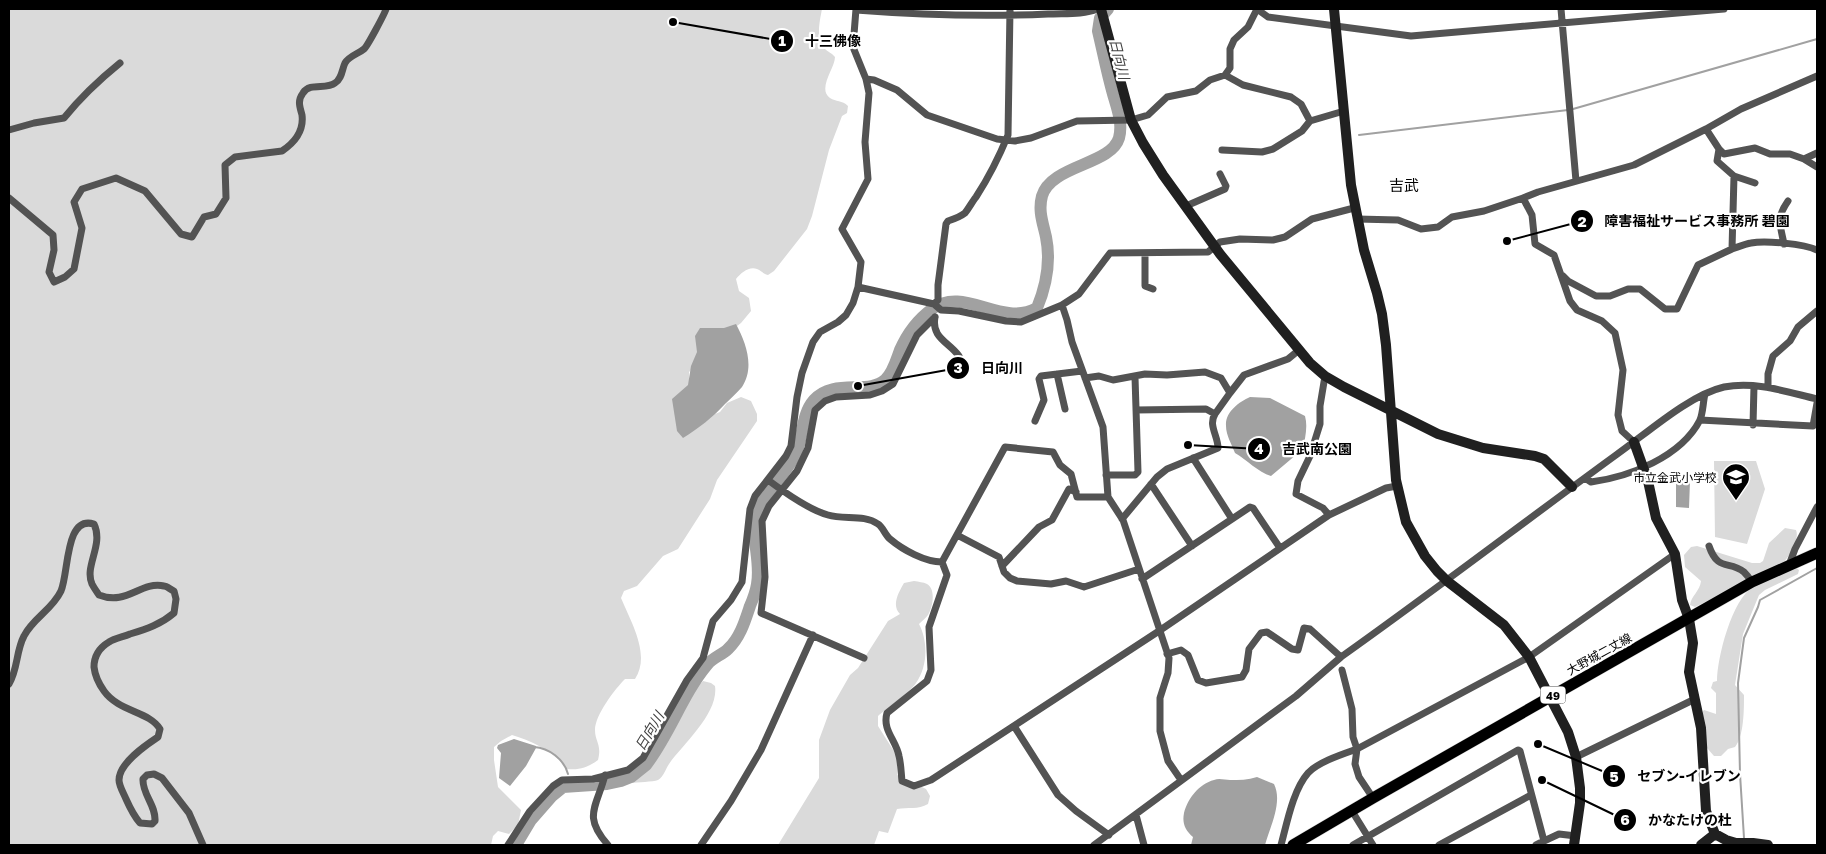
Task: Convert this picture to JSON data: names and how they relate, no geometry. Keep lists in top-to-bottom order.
{
  "streets": {
    "main road": ["大野城二丈線", "49"]
  },
  "districts": ["吉武"],
  "water": ["日向川"],
  "places": {
    "other": [
      "十三佛像",
      "障害福祉サービス事務所 碧園",
      "日向川",
      "吉武南公園",
      "セブン-イレブン",
      "かなたけの杜"
    ],
    "school or university": ["市立金武小学校"]
  }
}
